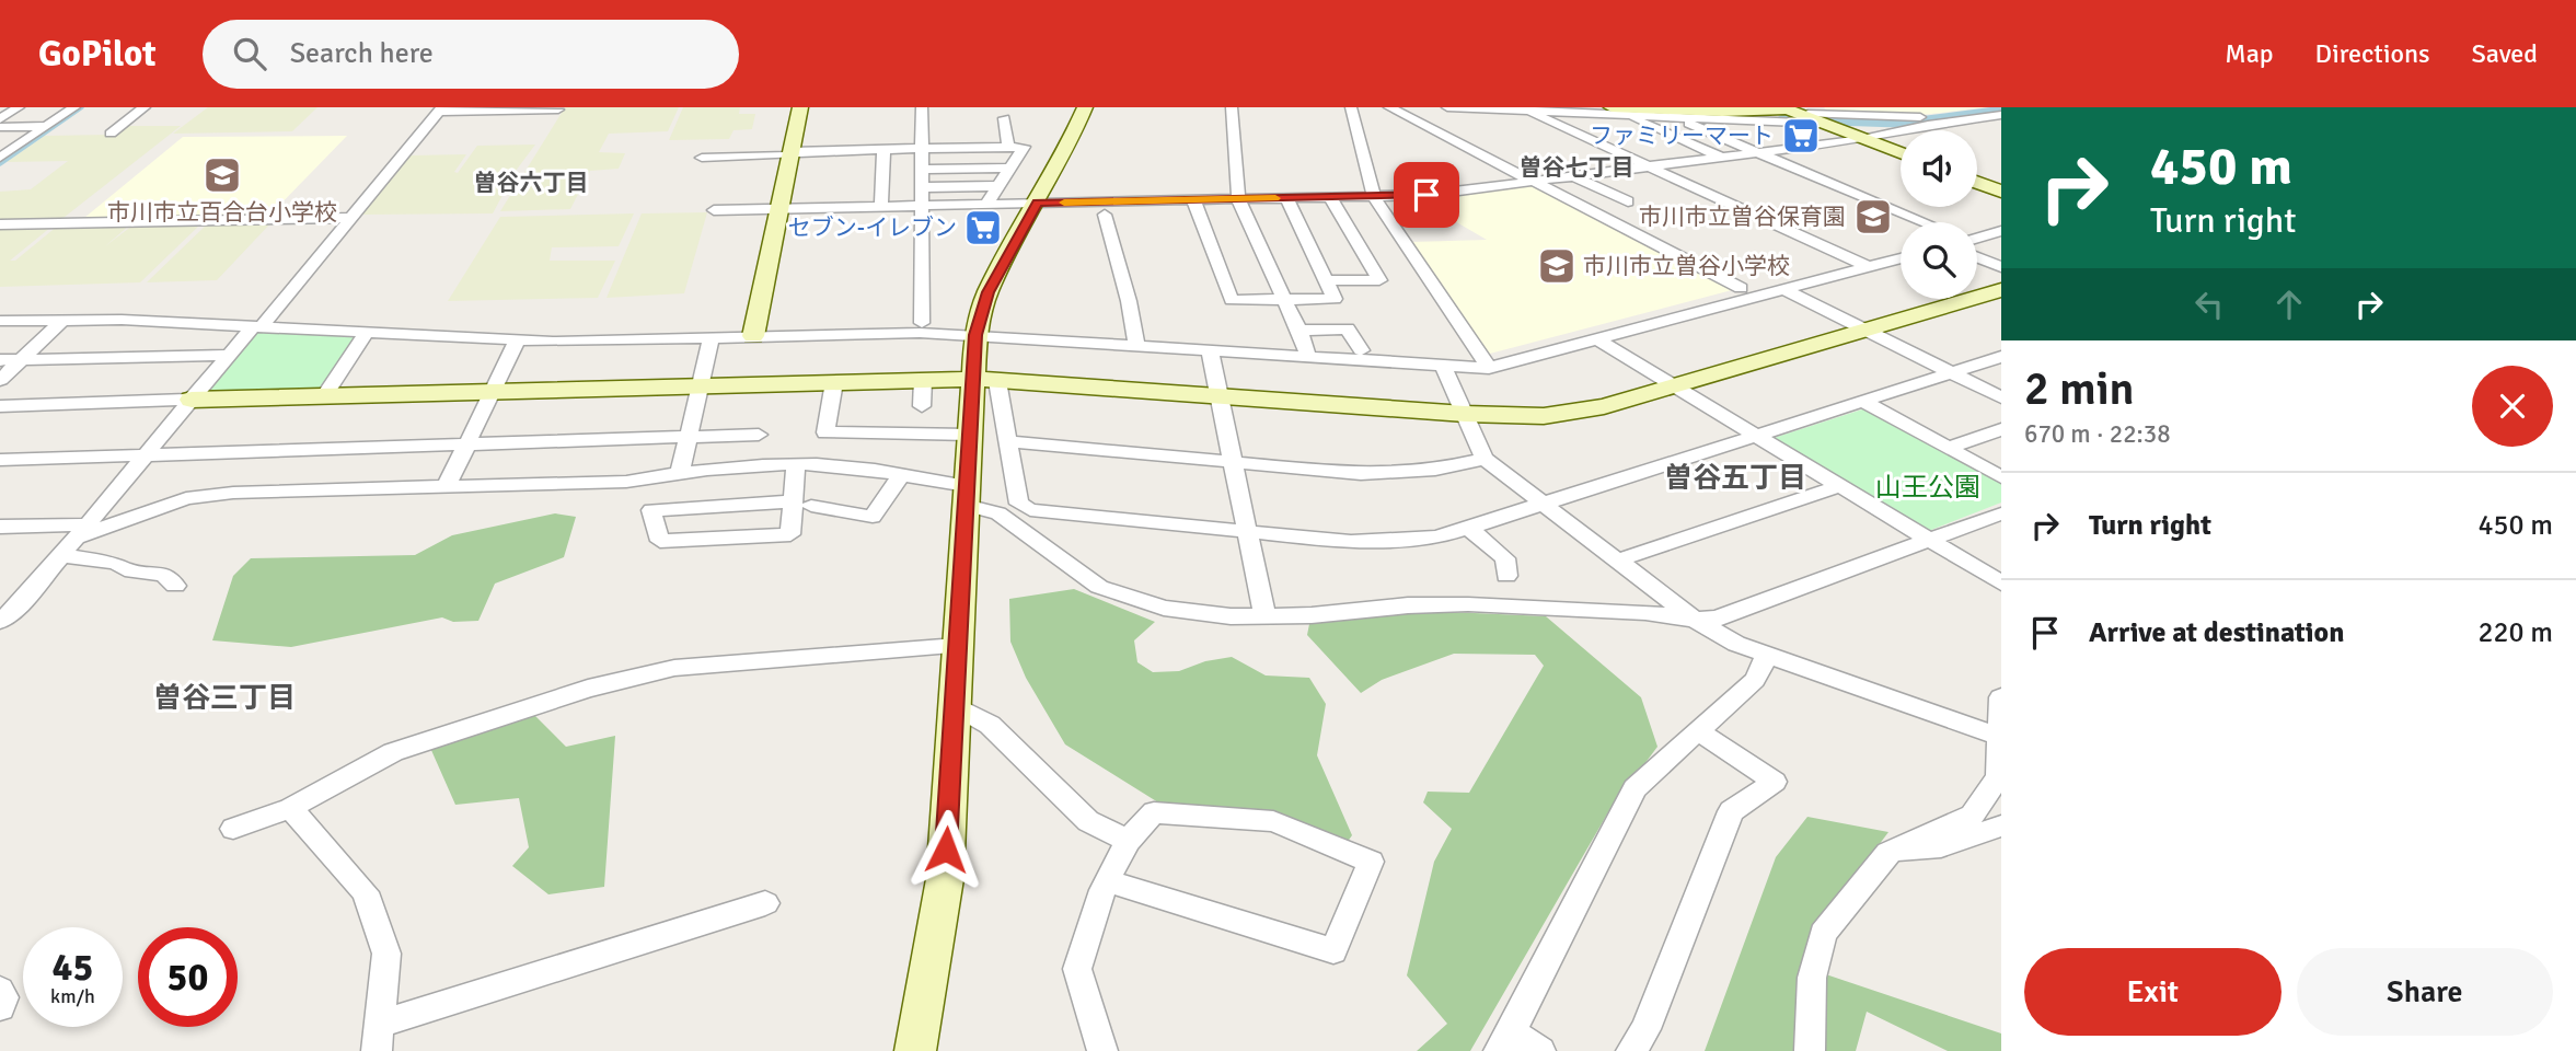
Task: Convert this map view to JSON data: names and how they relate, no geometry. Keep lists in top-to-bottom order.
{
  "districts": [
    "曽谷七丁目",
    "曽谷六丁目",
    "曽谷五丁目",
    "曽谷三丁目"
  ],
  "parks": ["山王公園"],
  "places": {
    "supermarket": ["ファミリーマート", "セブン-イレブン"],
    "school or university": ["市川市立百合台小学校", "市川市立曽谷保育園", "市川市立曽谷小学校"]
  },
  "page": {
    "header": "GoPilot",
    "search": "Search here",
    "nav": ["Map", "Directions", "Saved"],
    "turn": ["450 m", "Turn right"],
    "heading": ["2 min", "670 m · 22:38"],
    "list": [
      {
        "name": "Turn right",
        "value": "450 m"
      },
      {
        "name": "Arrive at destination",
        "value": "220 m"
      }
    ],
    "speed": "45 km/h",
    "limit": "50",
    "buttons": ["Exit", "Share"]
  }
}
